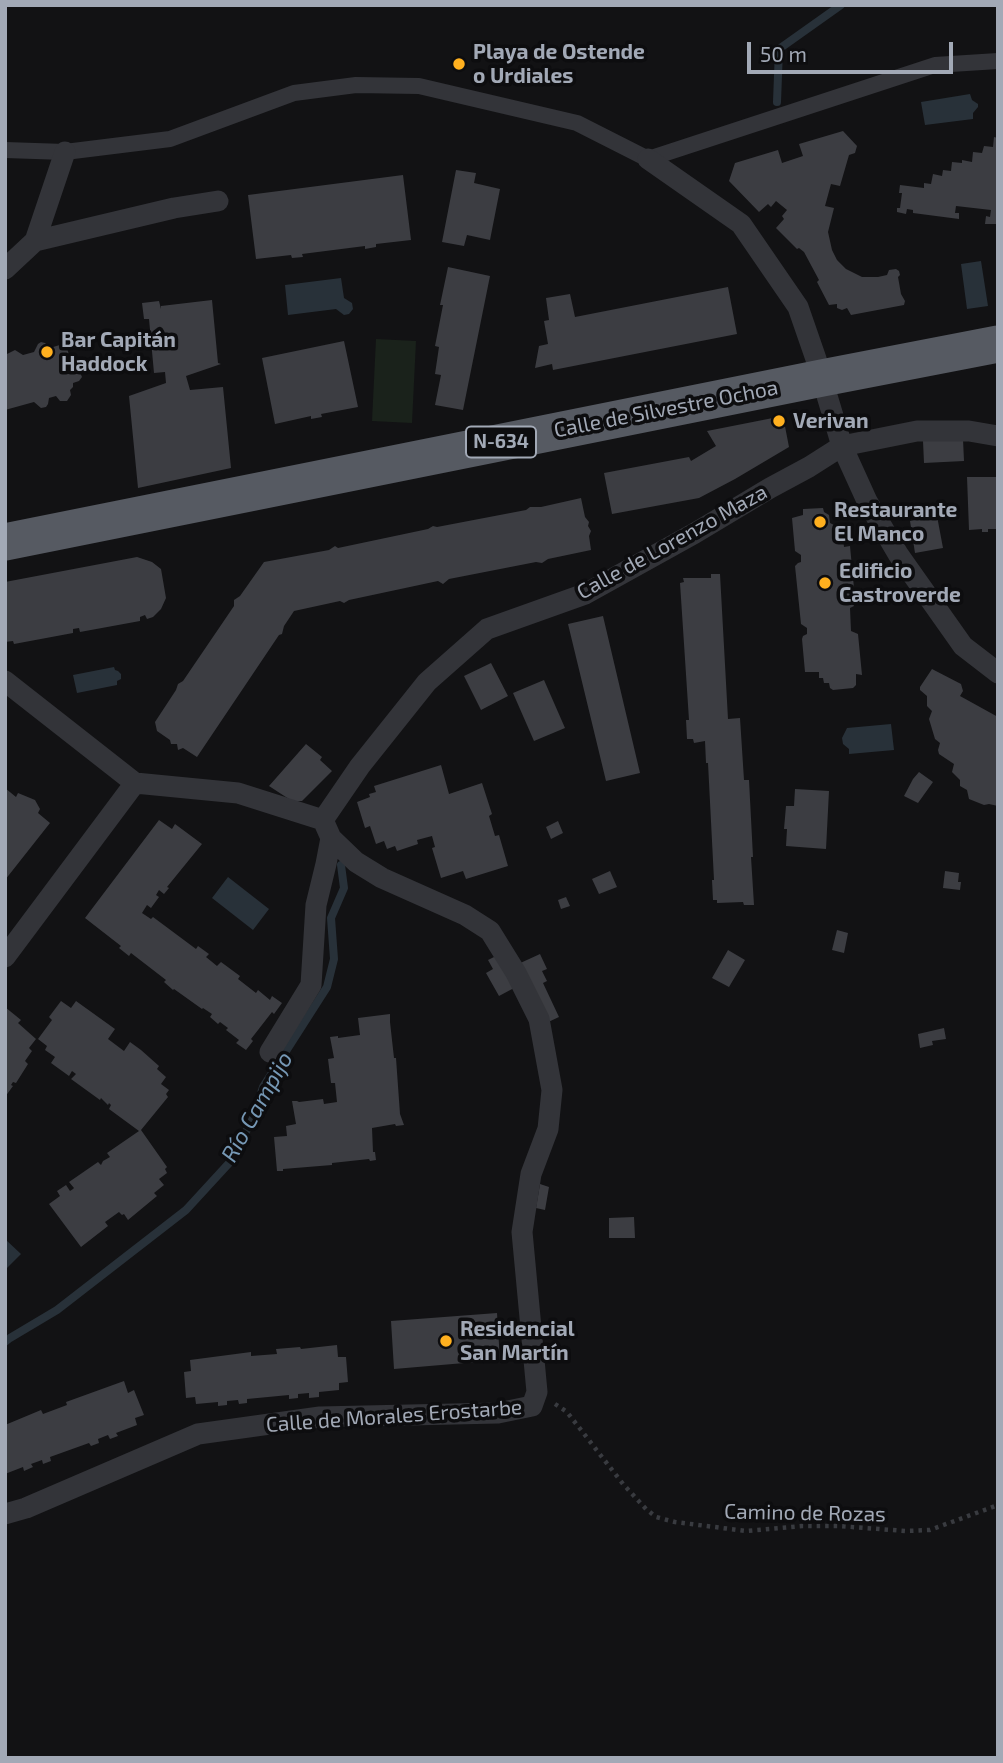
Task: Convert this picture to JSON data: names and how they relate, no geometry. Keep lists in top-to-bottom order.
{
  "streets": {
    "highway": ["Calle de Silvestre Ochoa", "N-634"],
    "street": ["Calle de Lorenzo Maza", "Calle de Morales Erostarbe"],
    "path": ["Camino de Rozas"]
  },
  "crossings": [
    ["Calle de Morales Erostarbe", "Camino de Rozas"]
  ],
  "water": ["Río Campijo"],
  "places": [
    "Playa de Ostende o Urdiales",
    "Bar Capitán Haddock",
    "Verivan",
    "Restaurante El Manco",
    "Edificio Castroverde",
    "Residencial San Martín"
  ],
  "scale_bar": "50 m"
}
